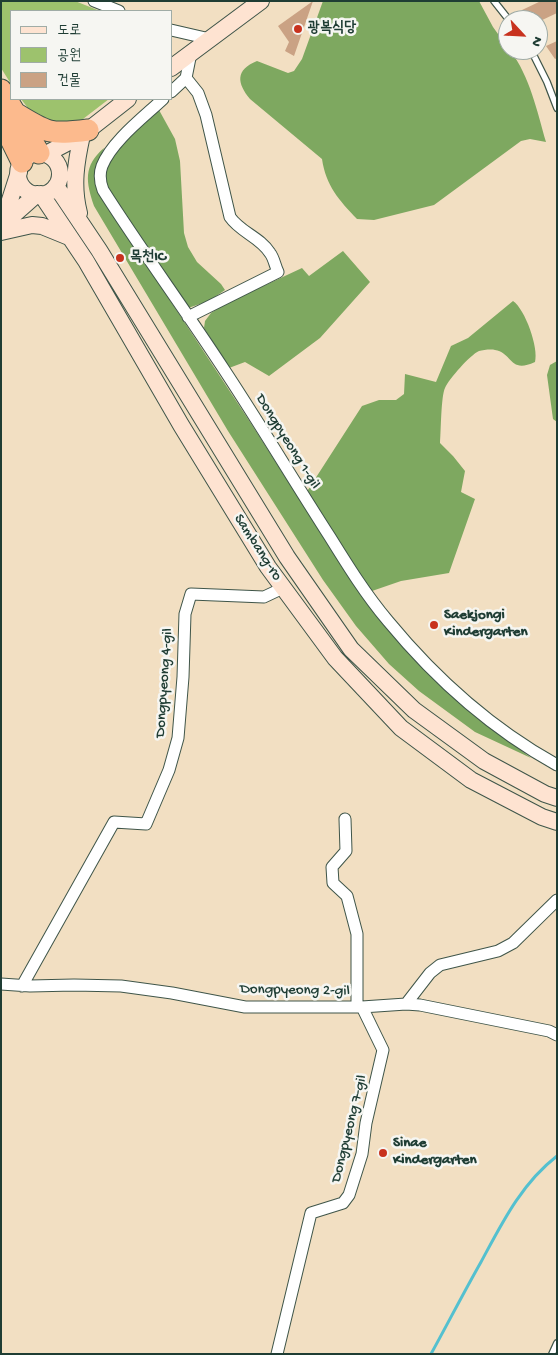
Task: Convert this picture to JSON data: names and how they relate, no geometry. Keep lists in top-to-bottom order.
{
  "streets": {
    "street": [
      "Dongpyeong 1-gil",
      "Sambang-ro",
      "Dongpyeong 4-gil",
      "Dongpyeong 2-gil",
      "Dongpyeong 7-gil"
    ]
  },
  "crossings": [
    ["Sambang-ro", "Dongpyeong 4-gil"],
    ["Dongpyeong 4-gil", "Dongpyeong 2-gil"],
    ["Dongpyeong 2-gil", "Dongpyeong 7-gil"]
  ],
  "places": [
    "광복식당",
    "목천IC",
    "Saekjongi Kindergarten",
    "Sinae Kindergarten"
  ],
  "legend": ["도로", "공원", "건물"],
  "north": "bottom right"
}
